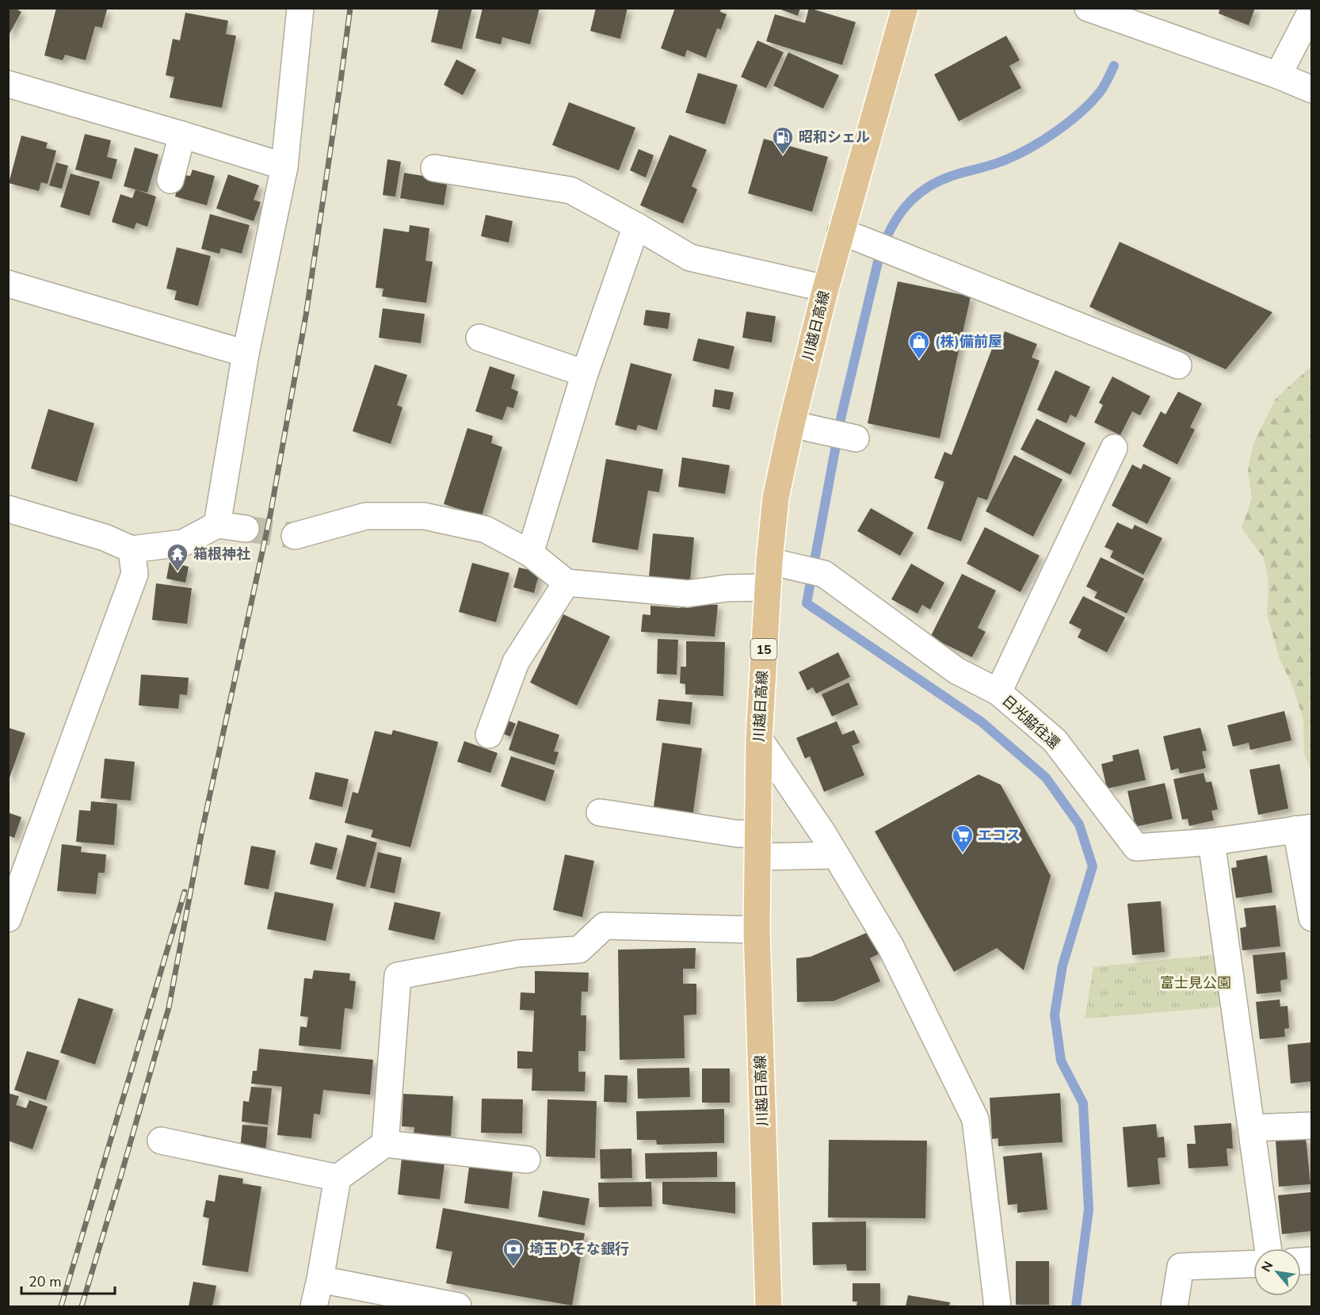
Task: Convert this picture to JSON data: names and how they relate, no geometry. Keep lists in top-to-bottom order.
{
  "streets": {
    "main road": ["川越日高線", "15"],
    "street": ["日光脇往還"]
  },
  "crossings": [
    ["川越日高線", "日光脇往還"]
  ],
  "parks": ["富士見公園"],
  "places": {
    "fuel station": ["昭和シェル"],
    "shop": ["(株)備前屋"],
    "temple": ["箱根神社"],
    "supermarket": ["エコス"],
    "bank": ["埼玉りそな銀行"]
  },
  "scale_bar": "20 m",
  "north": "top left"
}
